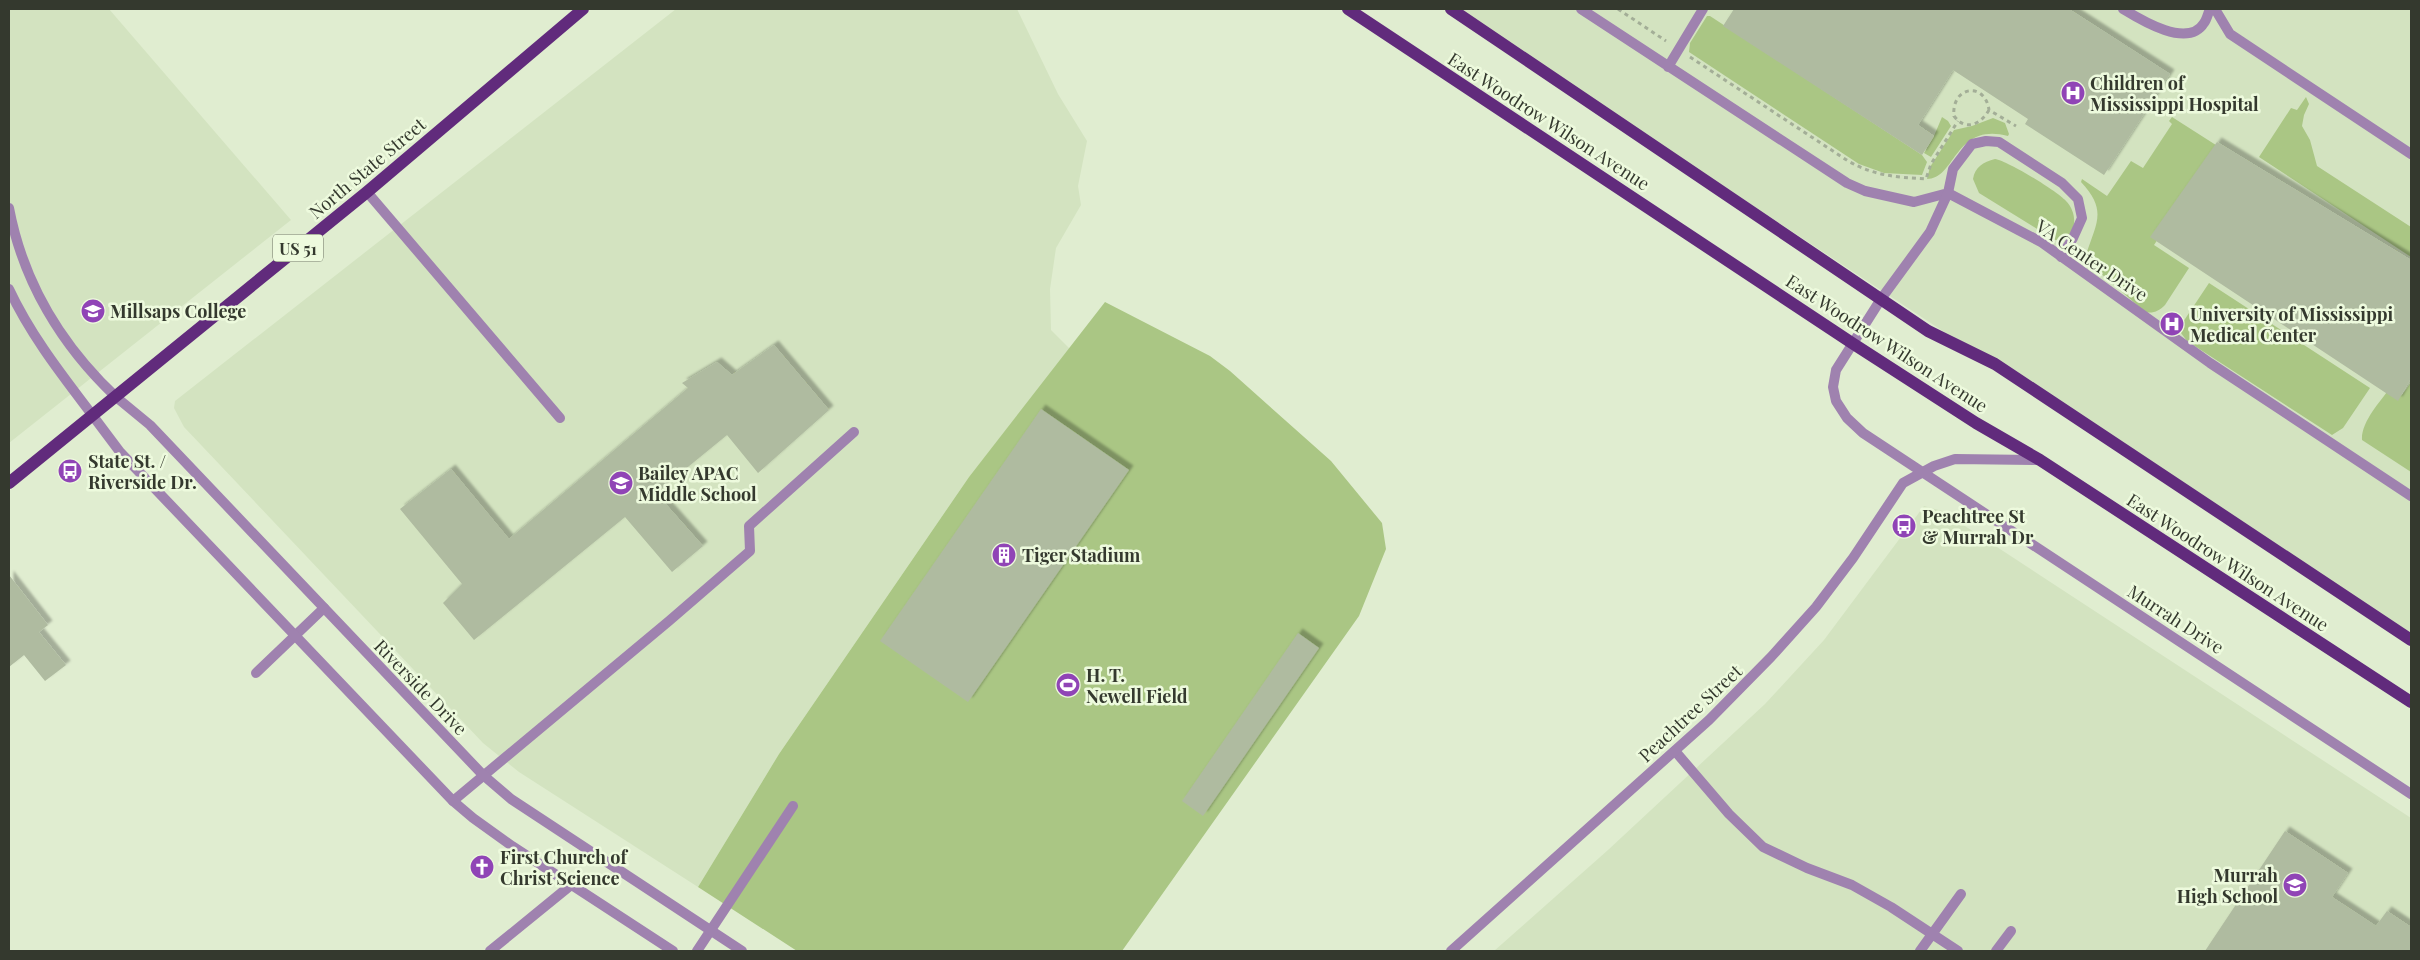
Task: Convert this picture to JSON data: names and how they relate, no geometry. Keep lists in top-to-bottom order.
{
  "streets": {
    "main road": ["East Woodrow Wilson Avenue", "North State Street", "US 51"],
    "street": [
      "VA Center Drive",
      "Murrah Drive",
      "Riverside Drive",
      "Peachtree Street"
    ]
  },
  "crossings": [
    ["East Woodrow Wilson Avenue", "Peachtree Street"],
    ["North State Street", "Riverside Drive"],
    ["Murrah Drive", "Peachtree Street"]
  ],
  "places": {
    "hospital": ["Children of Mississippi Hospital", "University of Mississippi Medical Center"],
    "school or university": ["Millsaps College", "Bailey APAC Middle School", "Murrah High School"],
    "bus stop": ["State St. / Riverside Dr.", "Peachtree St & Murrah Dr"],
    "building": ["Tiger Stadium"],
    "sports": ["H. T. Newell Field"],
    "church": ["First Church of Christ Science"]
  }
}
